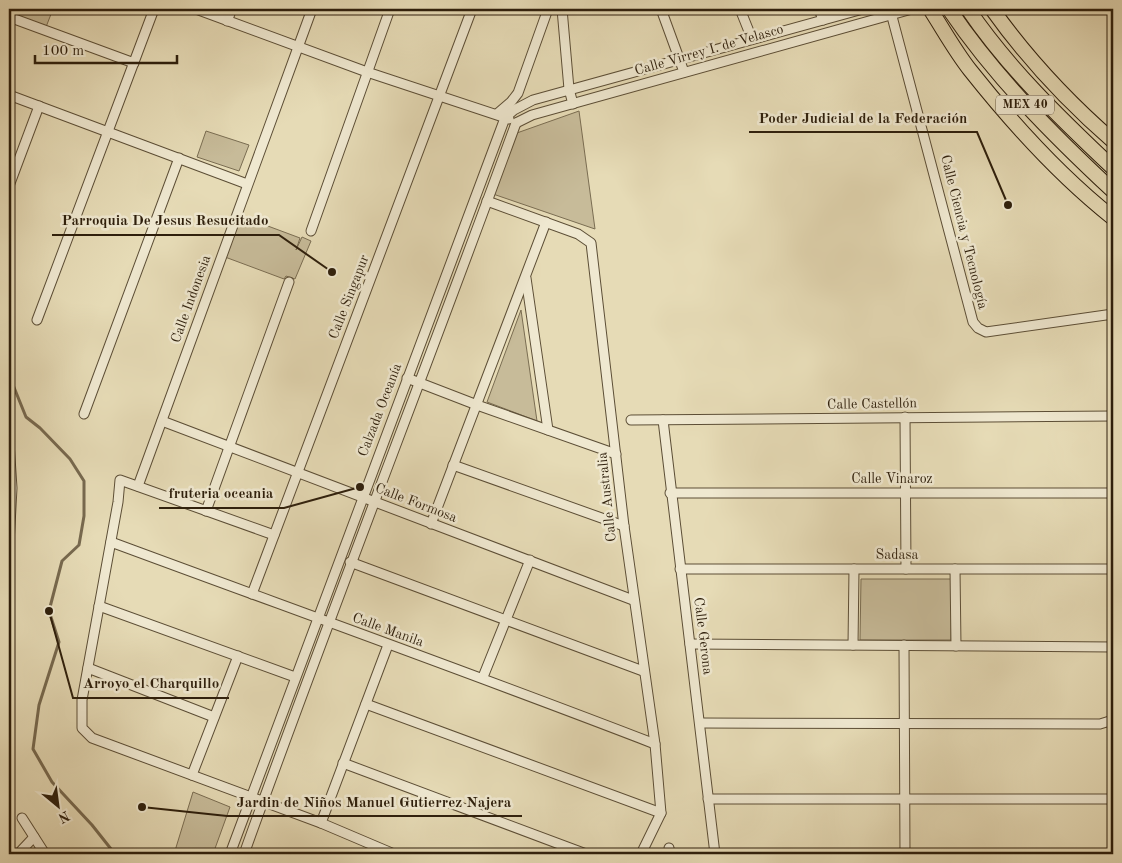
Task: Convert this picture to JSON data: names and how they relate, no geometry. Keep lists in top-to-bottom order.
{
  "streets": {
    "highway": ["MEX 40"],
    "street": [
      "Calle Virrey I. de Velasco",
      "Calle Ciencia y Tecnología",
      "Calle Singapur",
      "Calle Indonesia",
      "Calle Castellón",
      "Calzada Oceanía",
      "Calle Vinaroz",
      "Calle Australia",
      "Calle Formosa",
      "Sadasa",
      "Calle Manila",
      "Calle Gerona"
    ]
  },
  "crossings": [
    ["Calle Virrey I. de Velasco", "Calle Ciencia y Tecnología"],
    ["Calle Virrey I. de Velasco", "Calzada Oceanía"],
    ["Calle Singapur", "Calle Formosa"],
    ["Calle Singapur", "Calle Manila"],
    ["Calle Indonesia", "Calle Formosa"],
    ["Calle Castellón", "Calle Gerona"],
    ["Calzada Oceanía", "Calle Australia"],
    ["Calzada Oceanía", "Calle Formosa"],
    ["Calzada Oceanía", "Calle Manila"],
    ["Calle Vinaroz", "Calle Gerona"],
    ["Calle Australia", "Calle Formosa"],
    ["Calle Australia", "Calle Manila"],
    ["Sadasa", "Calle Gerona"]
  ],
  "places": [
    "Poder Judicial de la Federación",
    "Parroquia De Jesus Resucitado",
    "fruteria oceania",
    "Arroyo el Charquillo",
    "Jardin de Niños Manuel Gutierrez Najera"
  ],
  "scale_bar": "100 m",
  "north": "bottom right"
}
